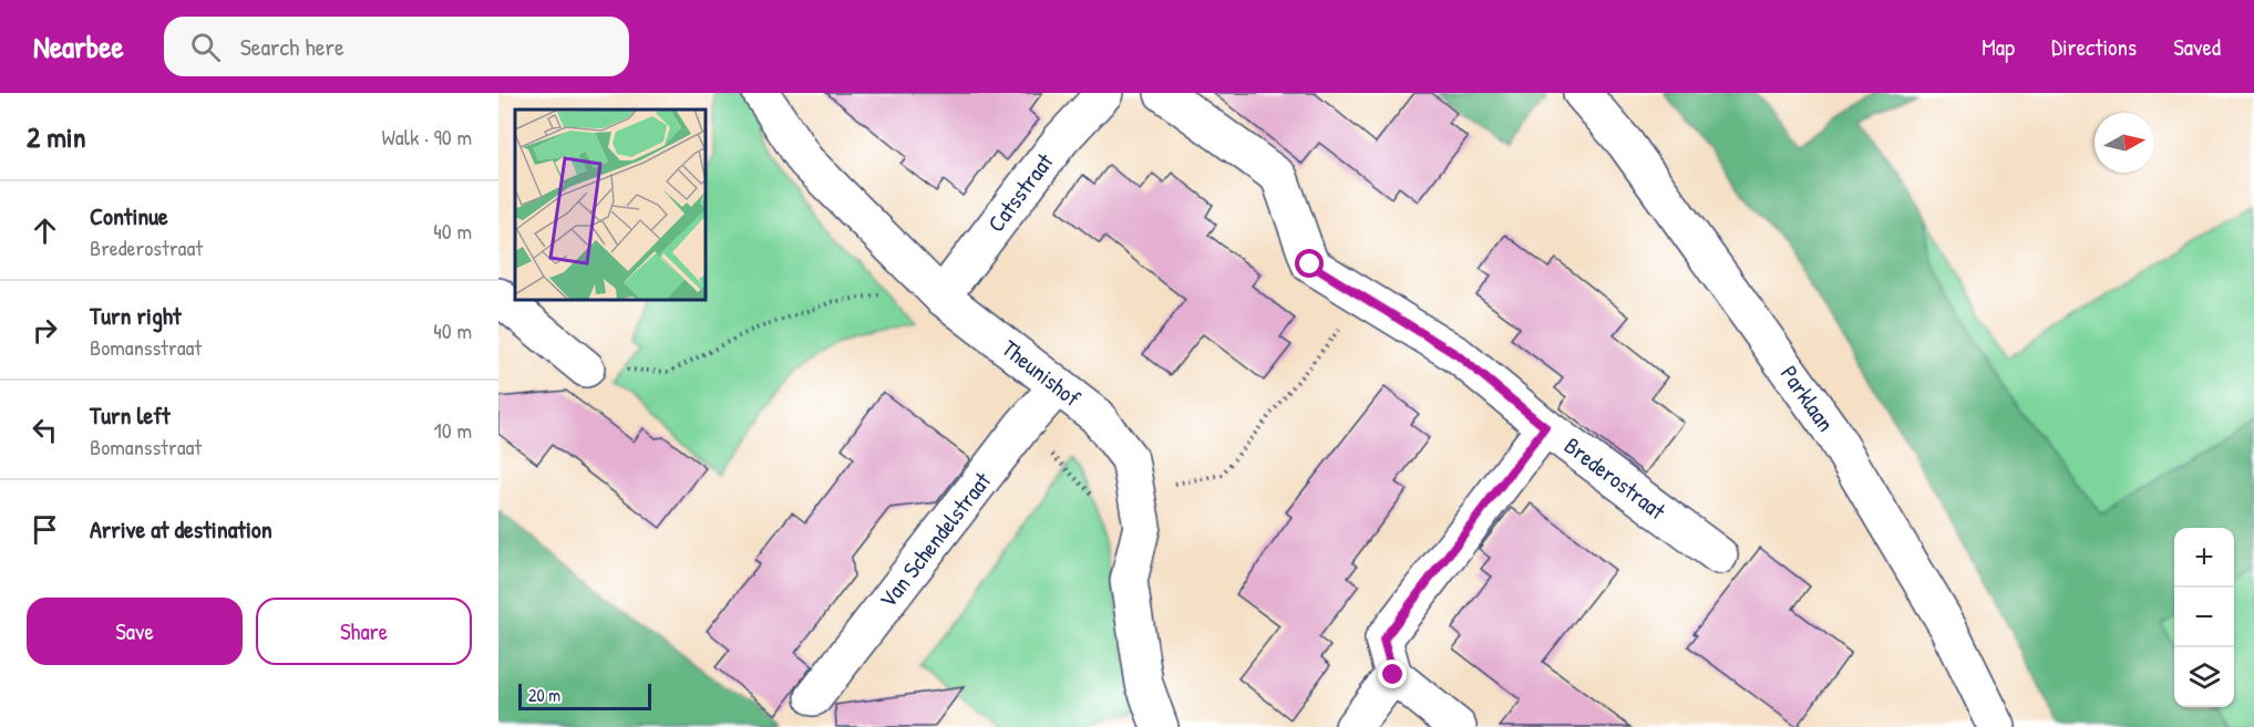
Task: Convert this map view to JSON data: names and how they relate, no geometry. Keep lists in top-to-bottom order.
{
  "streets": {
    "street": [
      "Catsstraat",
      "Theunishof",
      "Parklaan",
      "Brederostraat",
      "Van Schendelstraat"
    ]
  },
  "crossings": [
    ["Catsstraat", "Theunishof"],
    ["Theunishof", "Van Schendelstraat"]
  ],
  "scale_bar": "20 m",
  "north": "right",
  "page": {
    "header": "Nearbee",
    "search": "Search here",
    "nav": ["Map", "Directions", "Saved"],
    "heading": ["2 min", "Walk · 90 m"],
    "list": [
      ["Continue", "Brederostraat", "40 m"],
      ["Turn right", "Bomansstraat", "40 m"],
      ["Turn left", "Bomansstraat", "10 m"],
      "Arrive at destination"
    ],
    "map_buttons": ["+", "−"],
    "buttons": ["Save", "Share"],
    "scale": "20 m"
  }
}
